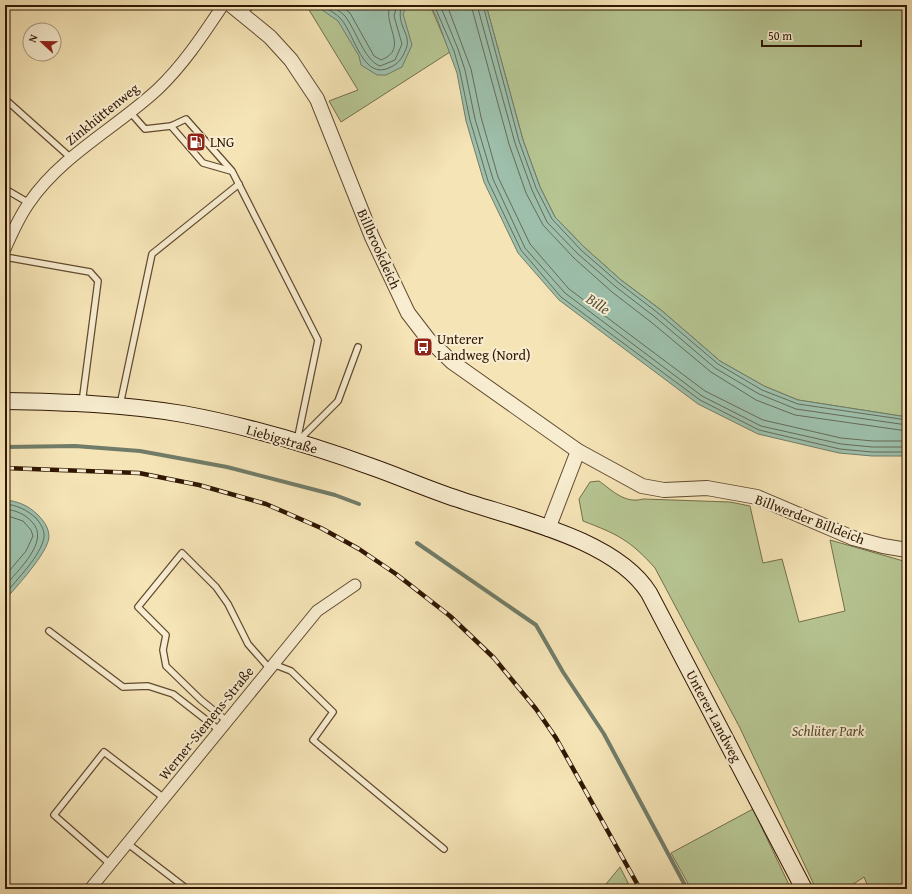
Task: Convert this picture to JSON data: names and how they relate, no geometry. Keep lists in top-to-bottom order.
{
  "streets": {
    "main road": ["Liebigstraße", "Unterer Landweg"],
    "street": [
      "Zinkhüttenweg",
      "Billbrookdeich",
      "Billwerder Billdeich",
      "Werner-Siemens-Straße"
    ]
  },
  "crossings": [
    ["Billbrookdeich", "Billwerder Billdeich"],
    ["Liebigstraße", "Unterer Landweg"]
  ],
  "water": ["Bille"],
  "parks": ["Schlüter Park"],
  "places": {
    "fuel station": ["LNG"],
    "bus stop": ["Unterer Landweg (Nord)"]
  },
  "scale_bar": "50 m",
  "north": "left"
}
